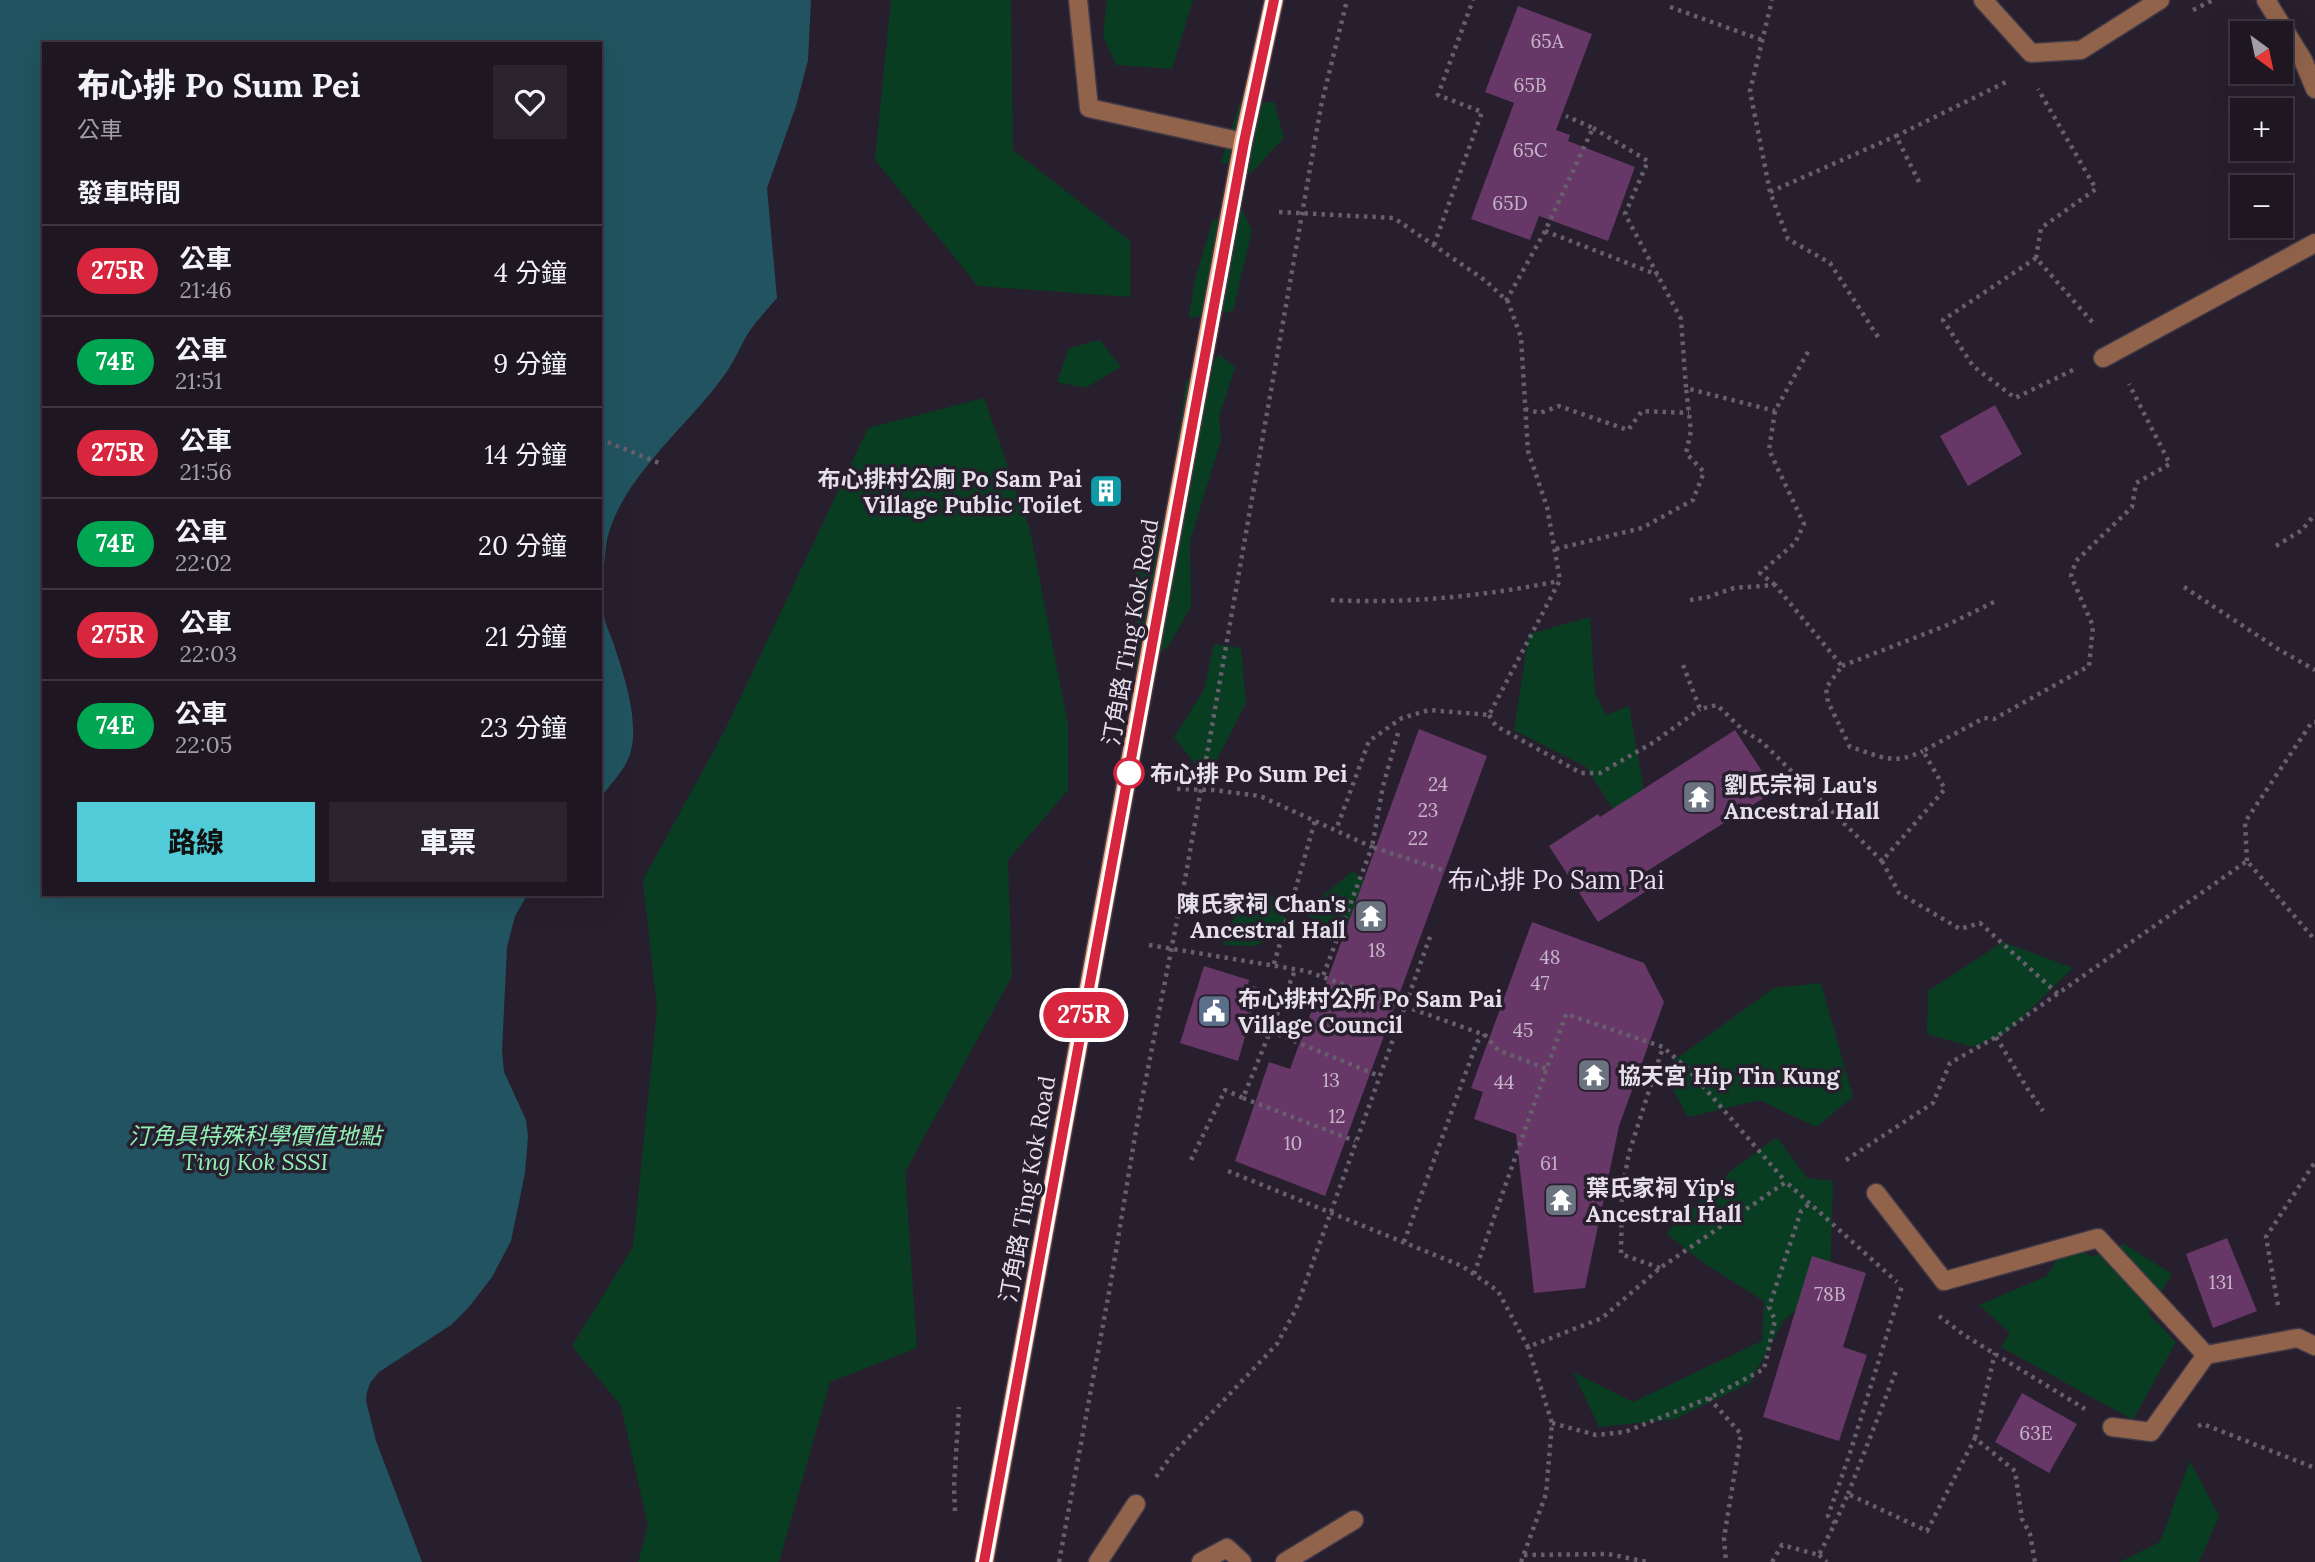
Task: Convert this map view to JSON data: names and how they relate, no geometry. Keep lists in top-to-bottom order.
{
  "streets": {
    "main road": ["汀角路 Ting Kok Road"]
  },
  "districts": ["布心排 Po Sam Pai"],
  "parks": ["汀角具特殊科學價值地點 Ting Kok SSSI"],
  "places": {
    "building": ["布心排村公廁 Po Sam Pai Village Public Toilet"],
    "other": ["布心排 Po Sum Pei"],
    "temple": [
      "劉氏宗祠 Lau's Ancestral Hall",
      "陳氏家祠 Chan's Ancestral Hall",
      "協天宮 Hip Tin Kung",
      "葉氏家祠 Yip's Ancestral Hall"
    ],
    "public building": ["布心排村公所 Po Sam Pai Village Council"]
  },
  "lines": ["bus line 275R"],
  "house_numbers": [
    "65A",
    "65B",
    "65C",
    "65D",
    "24",
    "23",
    "22",
    "18",
    "48",
    "47",
    "45",
    "13",
    "44",
    "12",
    "10",
    "61",
    "131",
    "78B",
    "63E"
  ],
  "north": "bottom right",
  "page": {
    "on_map": "275R",
    "map_buttons": ["+", "−"],
    "heading": [
      ["布心排 Po Sum Pei", "公車"],
      "發車時間"
    ],
    "list": [
      {
        "mark": "275R",
        "name": "公車",
        "note": "21:46",
        "value": "4 分鐘"
      },
      {
        "mark": "74E",
        "name": "公車",
        "note": "21:51",
        "value": "9 分鐘"
      },
      {
        "mark": "275R",
        "name": "公車",
        "note": "21:56",
        "value": "14 分鐘"
      },
      {
        "mark": "74E",
        "name": "公車",
        "note": "22:02",
        "value": "20 分鐘"
      },
      {
        "mark": "275R",
        "name": "公車",
        "note": "22:03",
        "value": "21 分鐘"
      },
      {
        "mark": "74E",
        "name": "公車",
        "note": "22:05",
        "value": "23 分鐘"
      }
    ],
    "buttons": ["路線", "車票"]
  }
}
